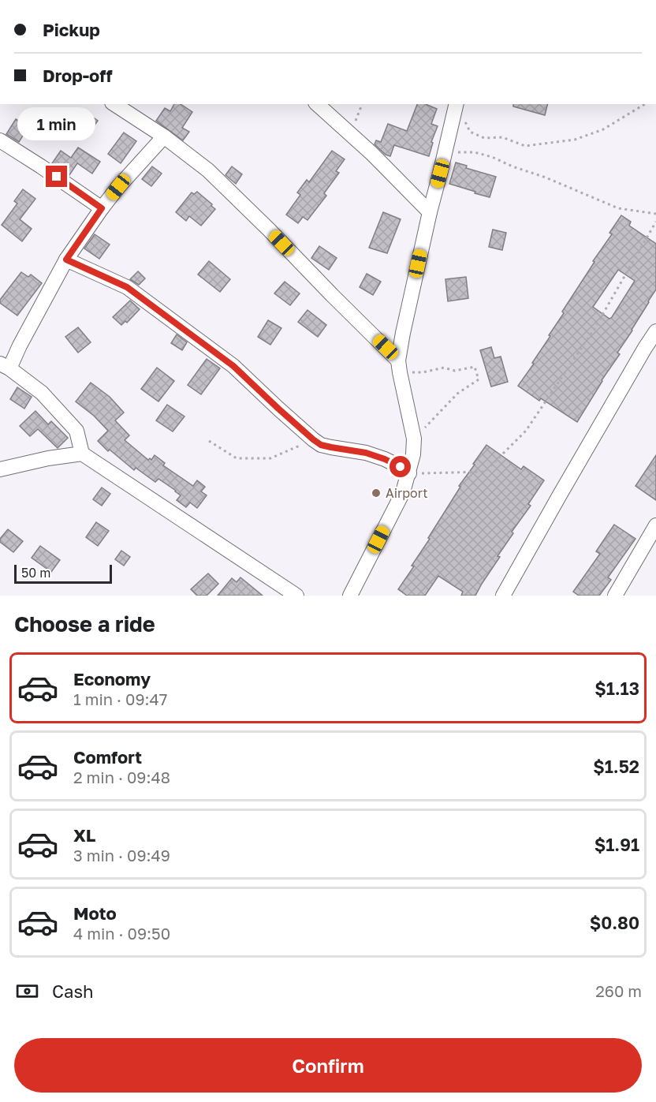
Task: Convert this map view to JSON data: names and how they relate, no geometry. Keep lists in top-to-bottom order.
{
  "places": ["Airport"],
  "scale_bar": "50 m",
  "page": {
    "banner": ["Pickup", "Drop-off"],
    "bubble": "1 min",
    "scale": "50 m",
    "heading": "Choose a ride",
    "list": [
      {
        "name": "Economy",
        "note": "1 min · 09:47",
        "value": "$1.13"
      },
      {
        "name": "Comfort",
        "note": "2 min · 09:48",
        "value": "$1.52"
      },
      {
        "name": "XL",
        "note": "3 min · 09:49",
        "value": "$1.91"
      },
      {
        "name": "Moto",
        "note": "4 min · 09:50",
        "value": "$0.80"
      }
    ],
    "pay": ["Cash", "260 m"],
    "buttons": "Confirm"
  }
}
